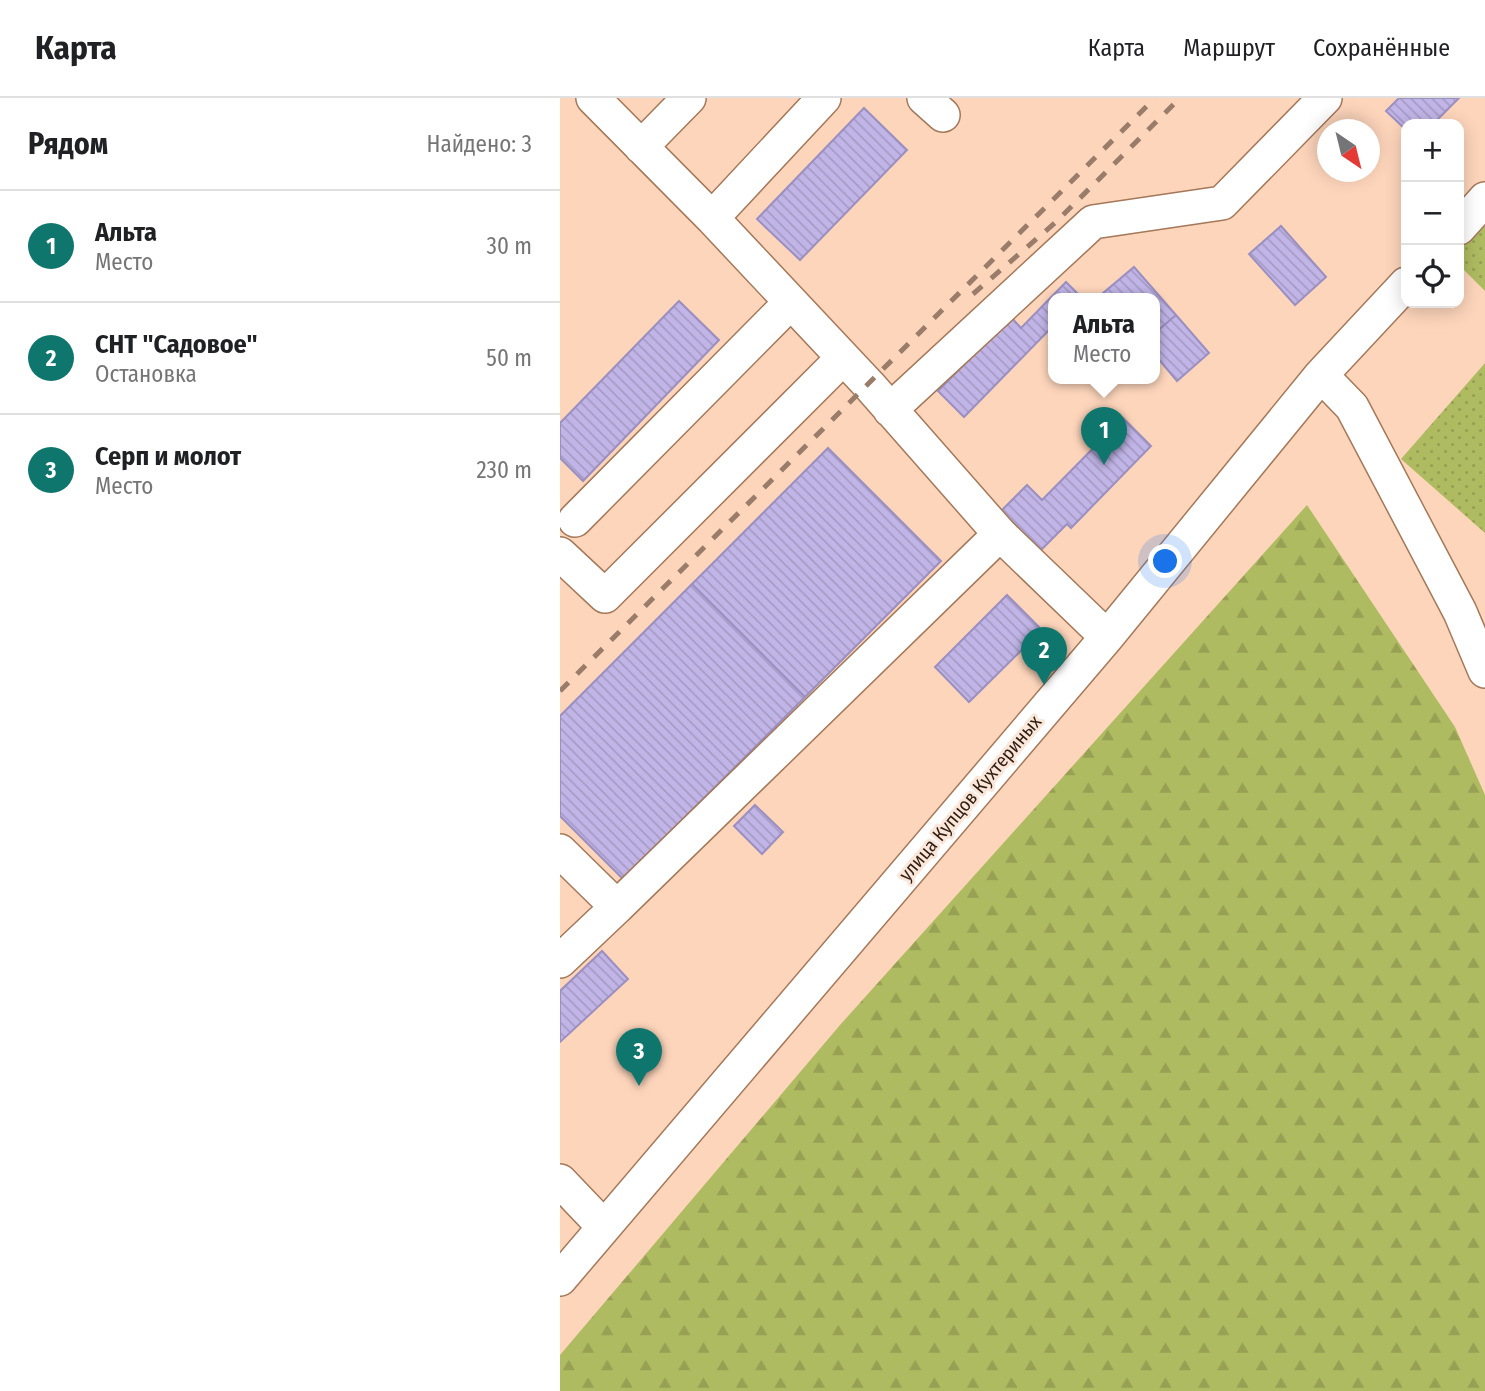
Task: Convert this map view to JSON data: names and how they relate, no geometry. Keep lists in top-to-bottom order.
{
  "streets": {
    "street": ["улица Купцов Кухтериных"]
  },
  "north": "bottom right",
  "page": {
    "header": "Карта",
    "nav": ["Карта", "Маршрут", "Сохранённые"],
    "heading": ["Рядом", "Найдено: 3"],
    "map_buttons": ["+", "−"],
    "list": [
      {
        "mark": "1",
        "name": "Альта",
        "note": "Место",
        "value": "30 m"
      },
      {
        "mark": "2",
        "name": "СНТ \"Садовое\"",
        "note": "Остановка",
        "value": "50 m"
      },
      {
        "mark": "3",
        "name": "Серп и молот",
        "note": "Место",
        "value": "230 m"
      }
    ],
    "popup": ["Альта", "Место"],
    "pins": ["1", "2", "3"]
  }
}
